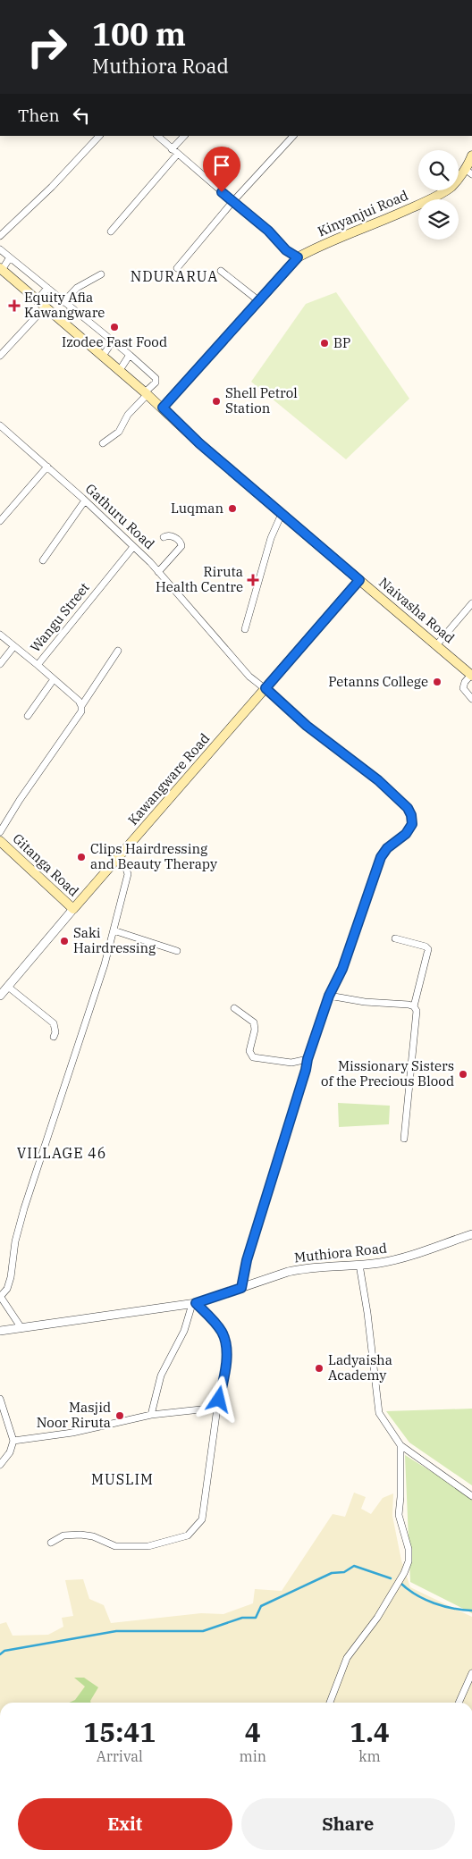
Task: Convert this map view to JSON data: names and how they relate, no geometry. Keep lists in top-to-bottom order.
{
  "streets": {
    "main road": [
      "Kinyanjui Road",
      "Naivasha Road",
      "Kawangware Road",
      "Gitanga Road"
    ],
    "street": ["Gathuru Road", "Wangu Street", "Muthiora Road"]
  },
  "crossings": [
    ["Gathuru Road", "Wangu Street"],
    ["Gathuru Road", "Kawangware Road"],
    ["Gathuru Road", "Muthiora Road"],
    ["Naivasha Road", "Kawangware Road"],
    ["Kawangware Road", "Gitanga Road"]
  ],
  "districts": ["NDURARUA", "VILLAGE 46", "MUSLIM"],
  "places": {
    "health": ["Equity Afia Kawangware", "Riruta Health Centre"],
    "other": [
      "Izodee Fast Food",
      "BP",
      "Shell Petrol Station",
      "Luqman",
      "Petanns College",
      "Clips Hairdressing and Beauty Therapy",
      "Saki Hairdressing",
      "Missionary Sisters of the Precious Blood",
      "Ladyaisha Academy",
      "Masjid Noor Riruta"
    ]
  },
  "page": {
    "turn": ["100 m", "Muthiora Road"],
    "then": "Then",
    "eta": [
      "15:41",
      "Arrival",
      "4",
      "min",
      "1.4",
      "km"
    ],
    "buttons": ["Exit", "Share"]
  }
}
